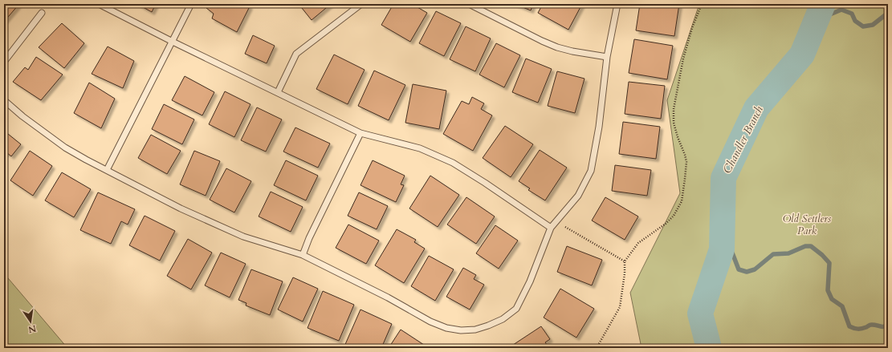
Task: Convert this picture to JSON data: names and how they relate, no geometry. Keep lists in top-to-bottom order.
{
  "water": ["Chandler Branch"],
  "parks": ["Old Settlers Park"],
  "north": "bottom"
}
